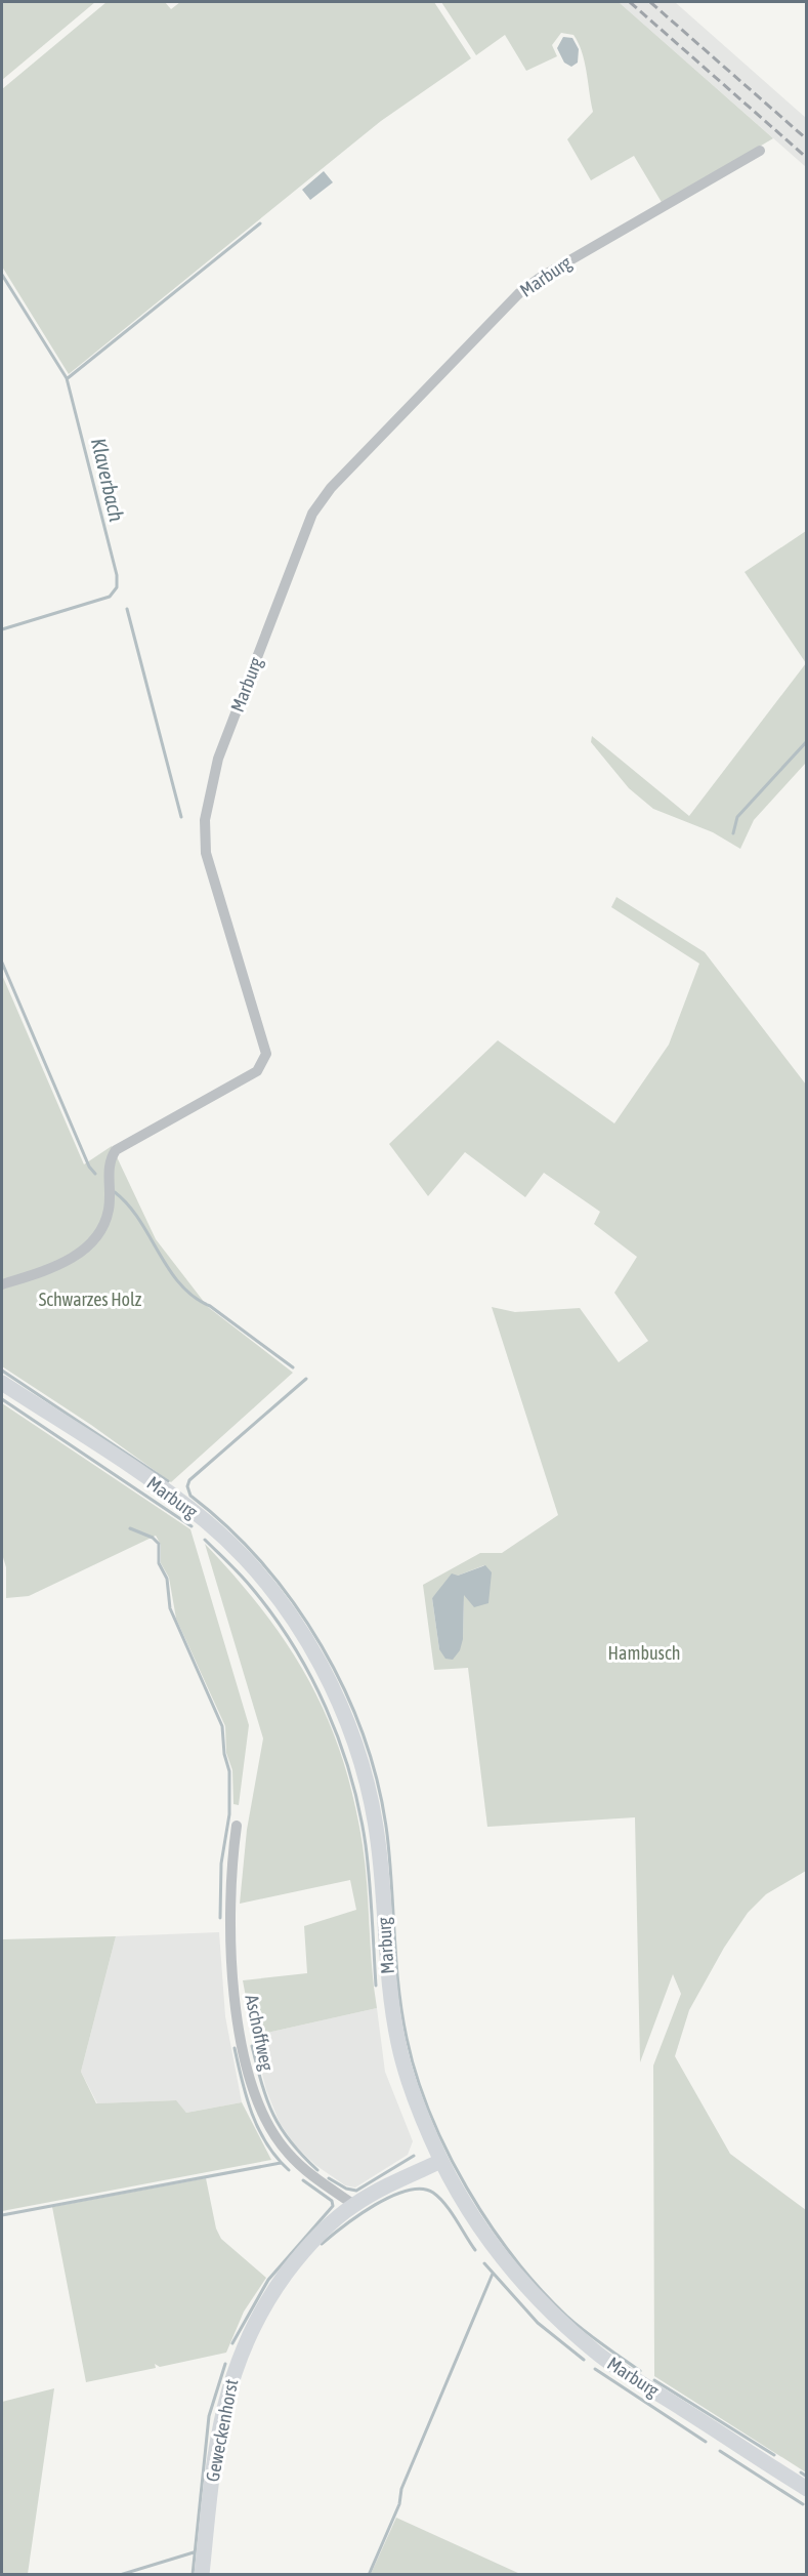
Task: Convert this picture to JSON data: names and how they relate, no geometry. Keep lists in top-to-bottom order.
{
  "streets": {
    "street": ["Marburg", "Aschoffweg", "Geweckenhorst"]
  },
  "crossings": [
    ["Marburg", "Geweckenhorst"],
    ["Aschoffweg", "Geweckenhorst"]
  ],
  "water": ["Klaverbach"],
  "parks": ["Schwarzes Holz", "Hambusch"]
}
